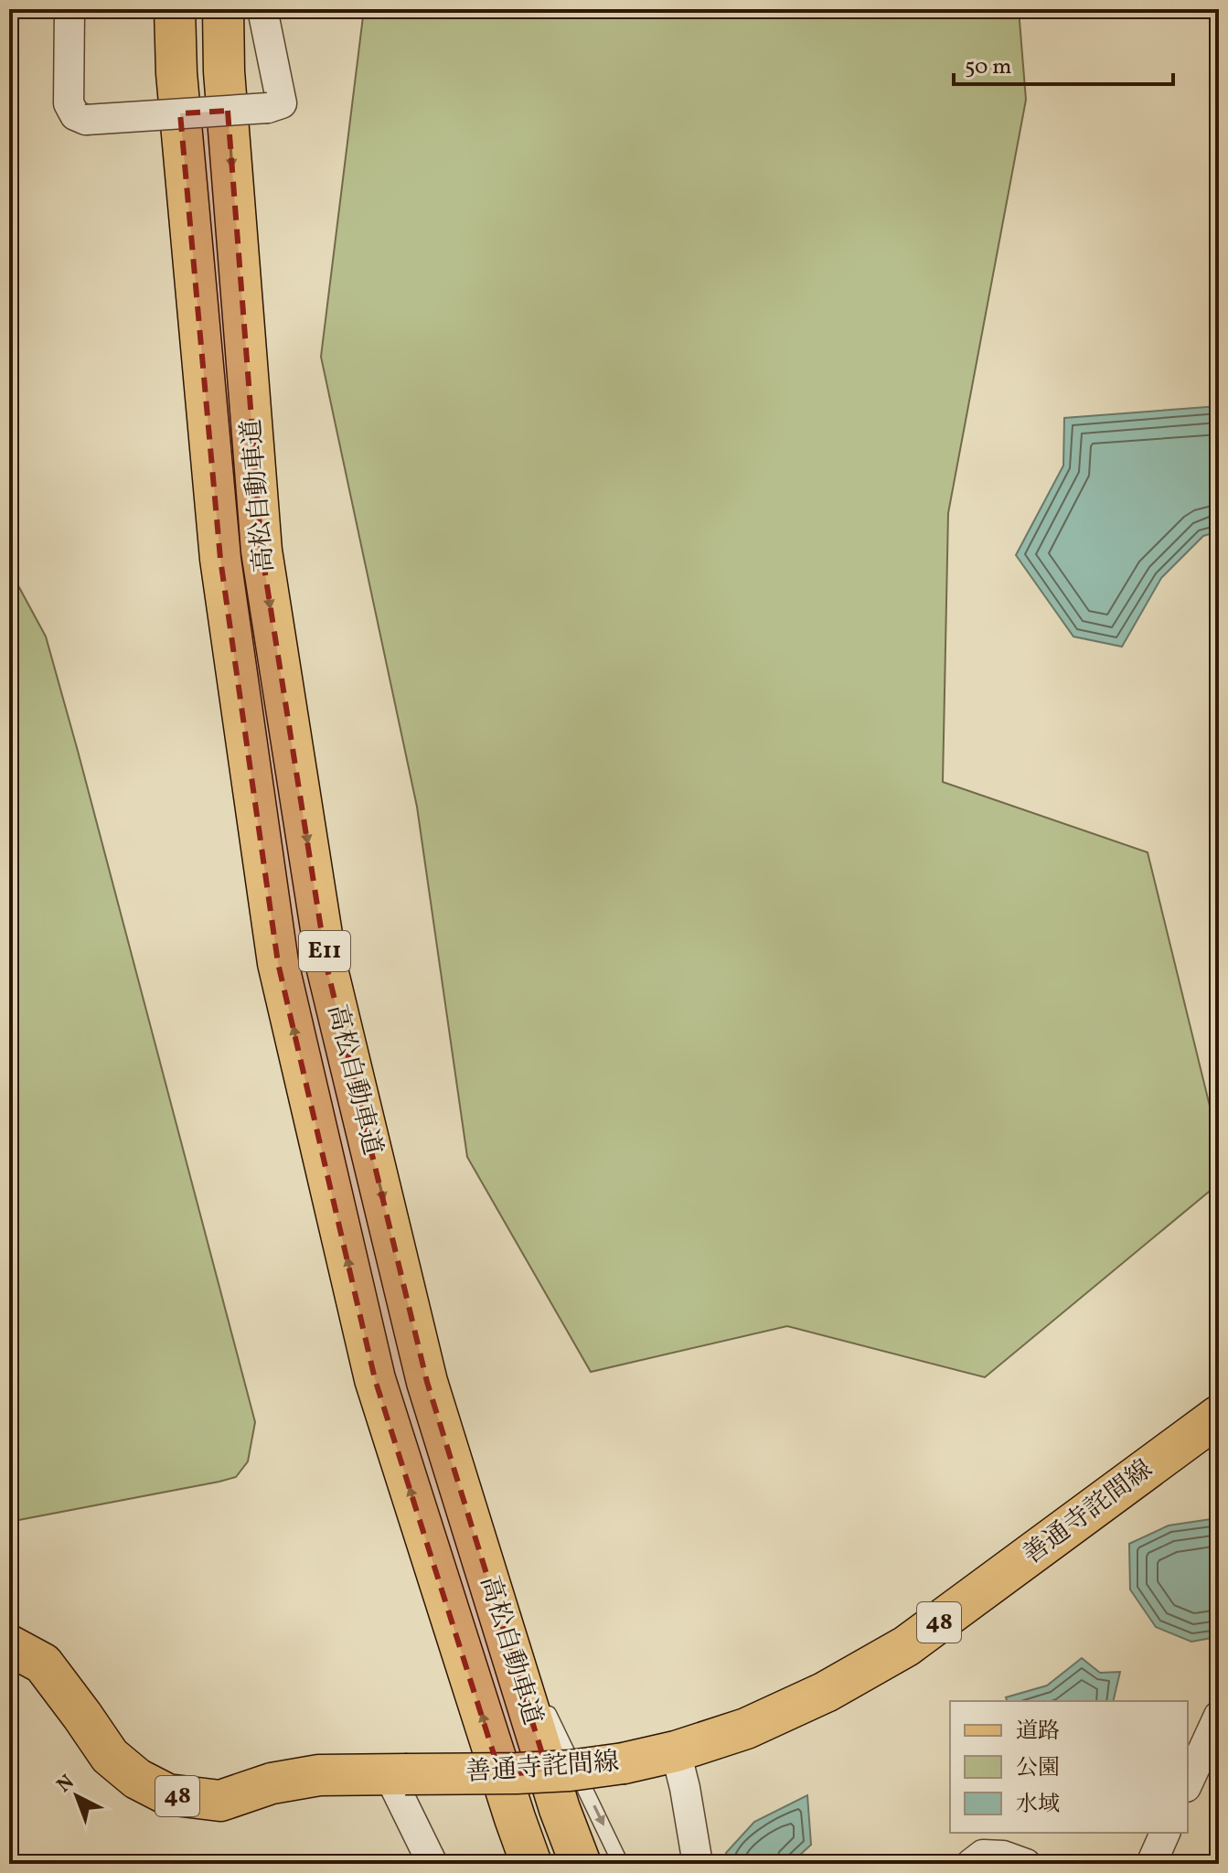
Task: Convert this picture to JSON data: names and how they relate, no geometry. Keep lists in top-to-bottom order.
{
  "streets": {
    "main road": [
      "高松自動車道",
      "E11",
      "善通寺詫間線",
      "48"
    ]
  },
  "legend": ["道路", "公園", "水域"],
  "scale_bar": "50 m",
  "north": "top left"
}
